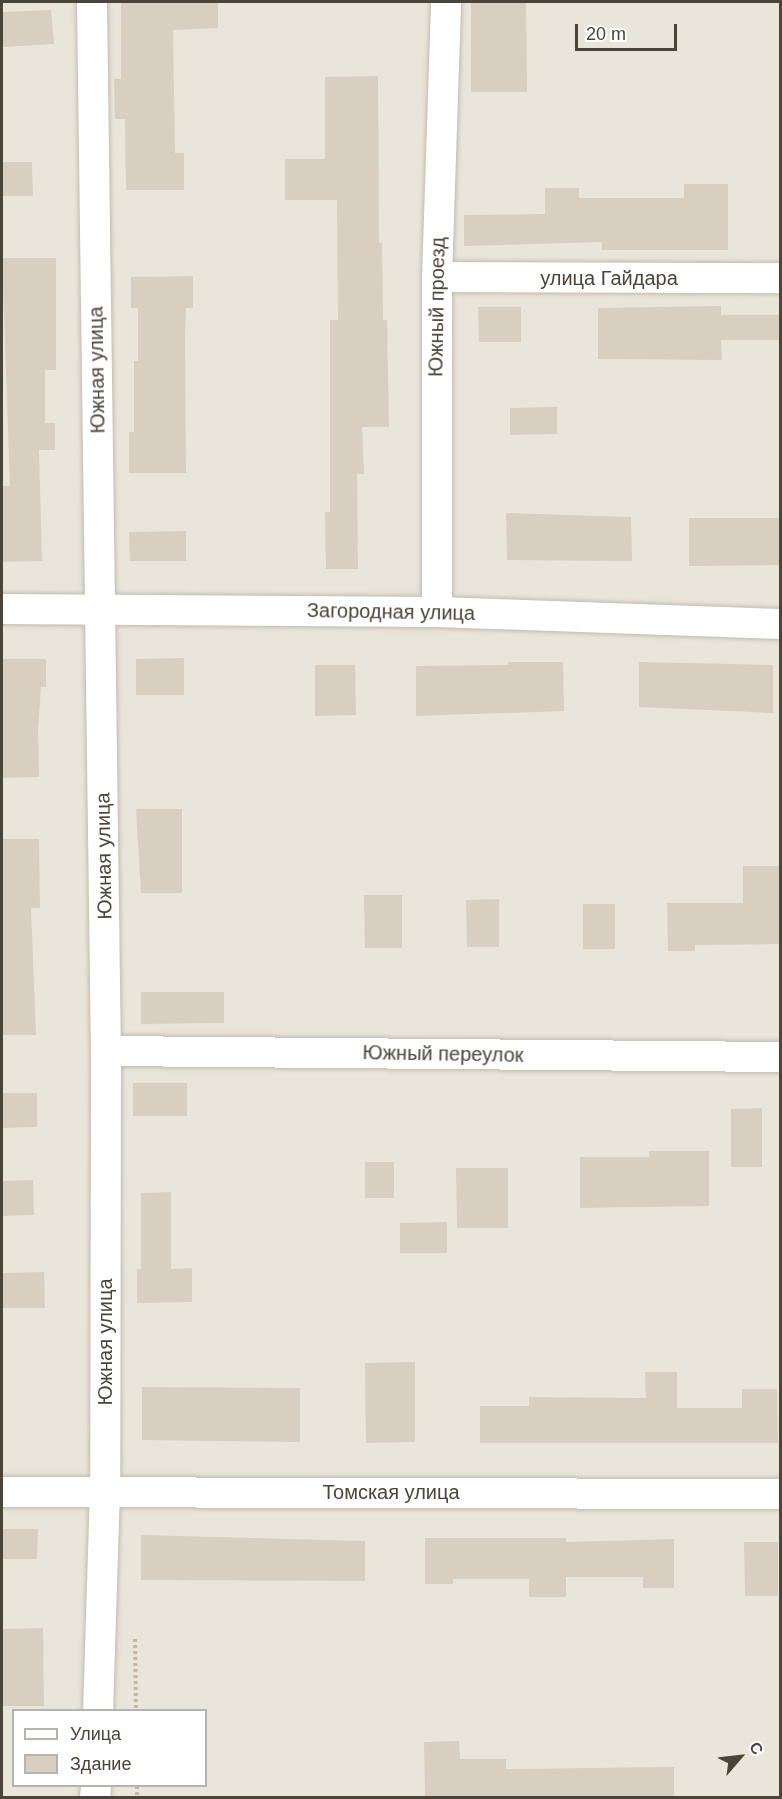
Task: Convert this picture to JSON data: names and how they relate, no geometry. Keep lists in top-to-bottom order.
{
  "streets": {
    "street": [
      "улица Гайдара",
      "Южный проезд",
      "Южная улица",
      "Загородная улица",
      "Южный переулок",
      "Томская улица"
    ]
  },
  "crossings": [
    ["улица Гайдара", "Южный проезд"],
    ["Южный проезд", "Загородная улица"],
    ["Южная улица", "Загородная улица"],
    ["Южная улица", "Южный переулок"],
    ["Южная улица", "Томская улица"]
  ],
  "legend": ["Улица", "Здание"],
  "scale_bar": "20 m",
  "north": "top right"
}
